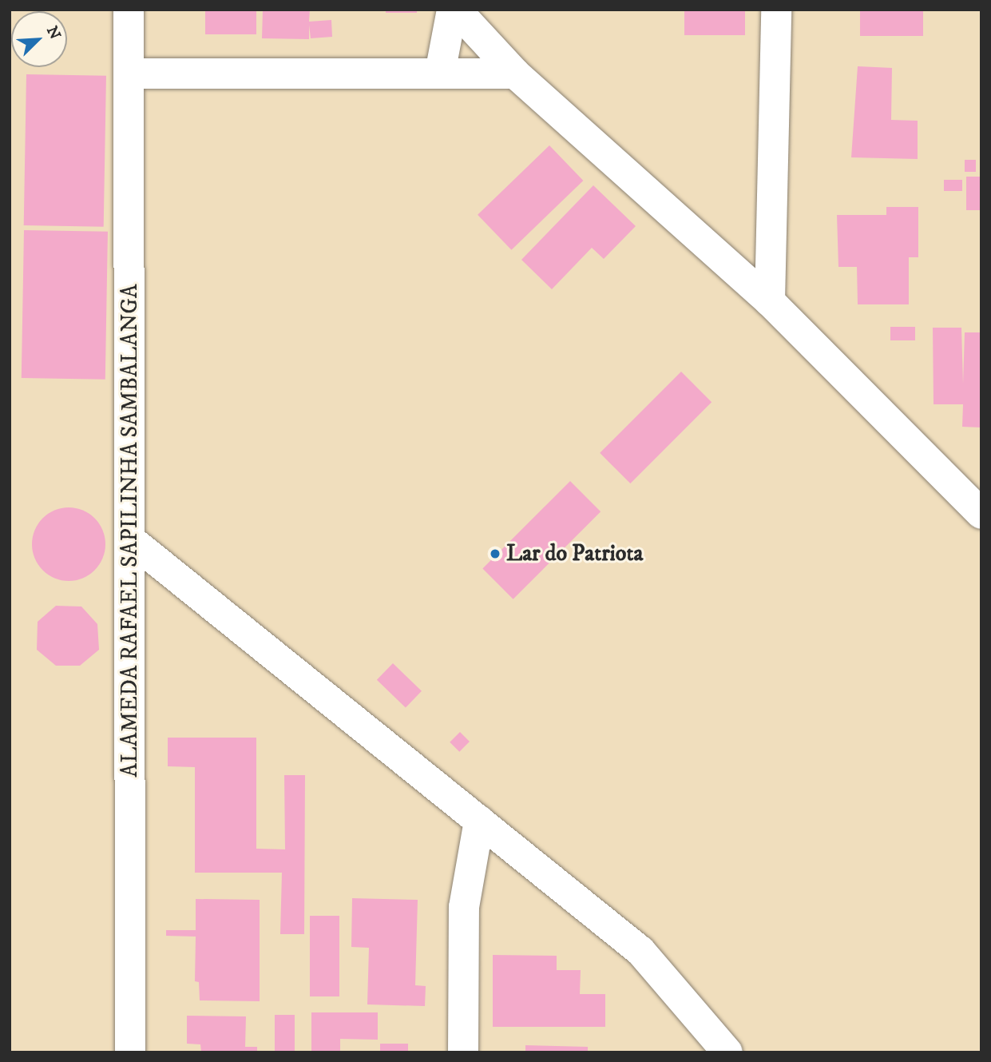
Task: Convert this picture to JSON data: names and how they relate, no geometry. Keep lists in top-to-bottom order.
{
  "streets": {
    "street": ["ALAMEDA RAFAEL SAPILINHA SAMBALANGA"]
  },
  "places": ["Lar do Patriota"],
  "north": "top right"
}
